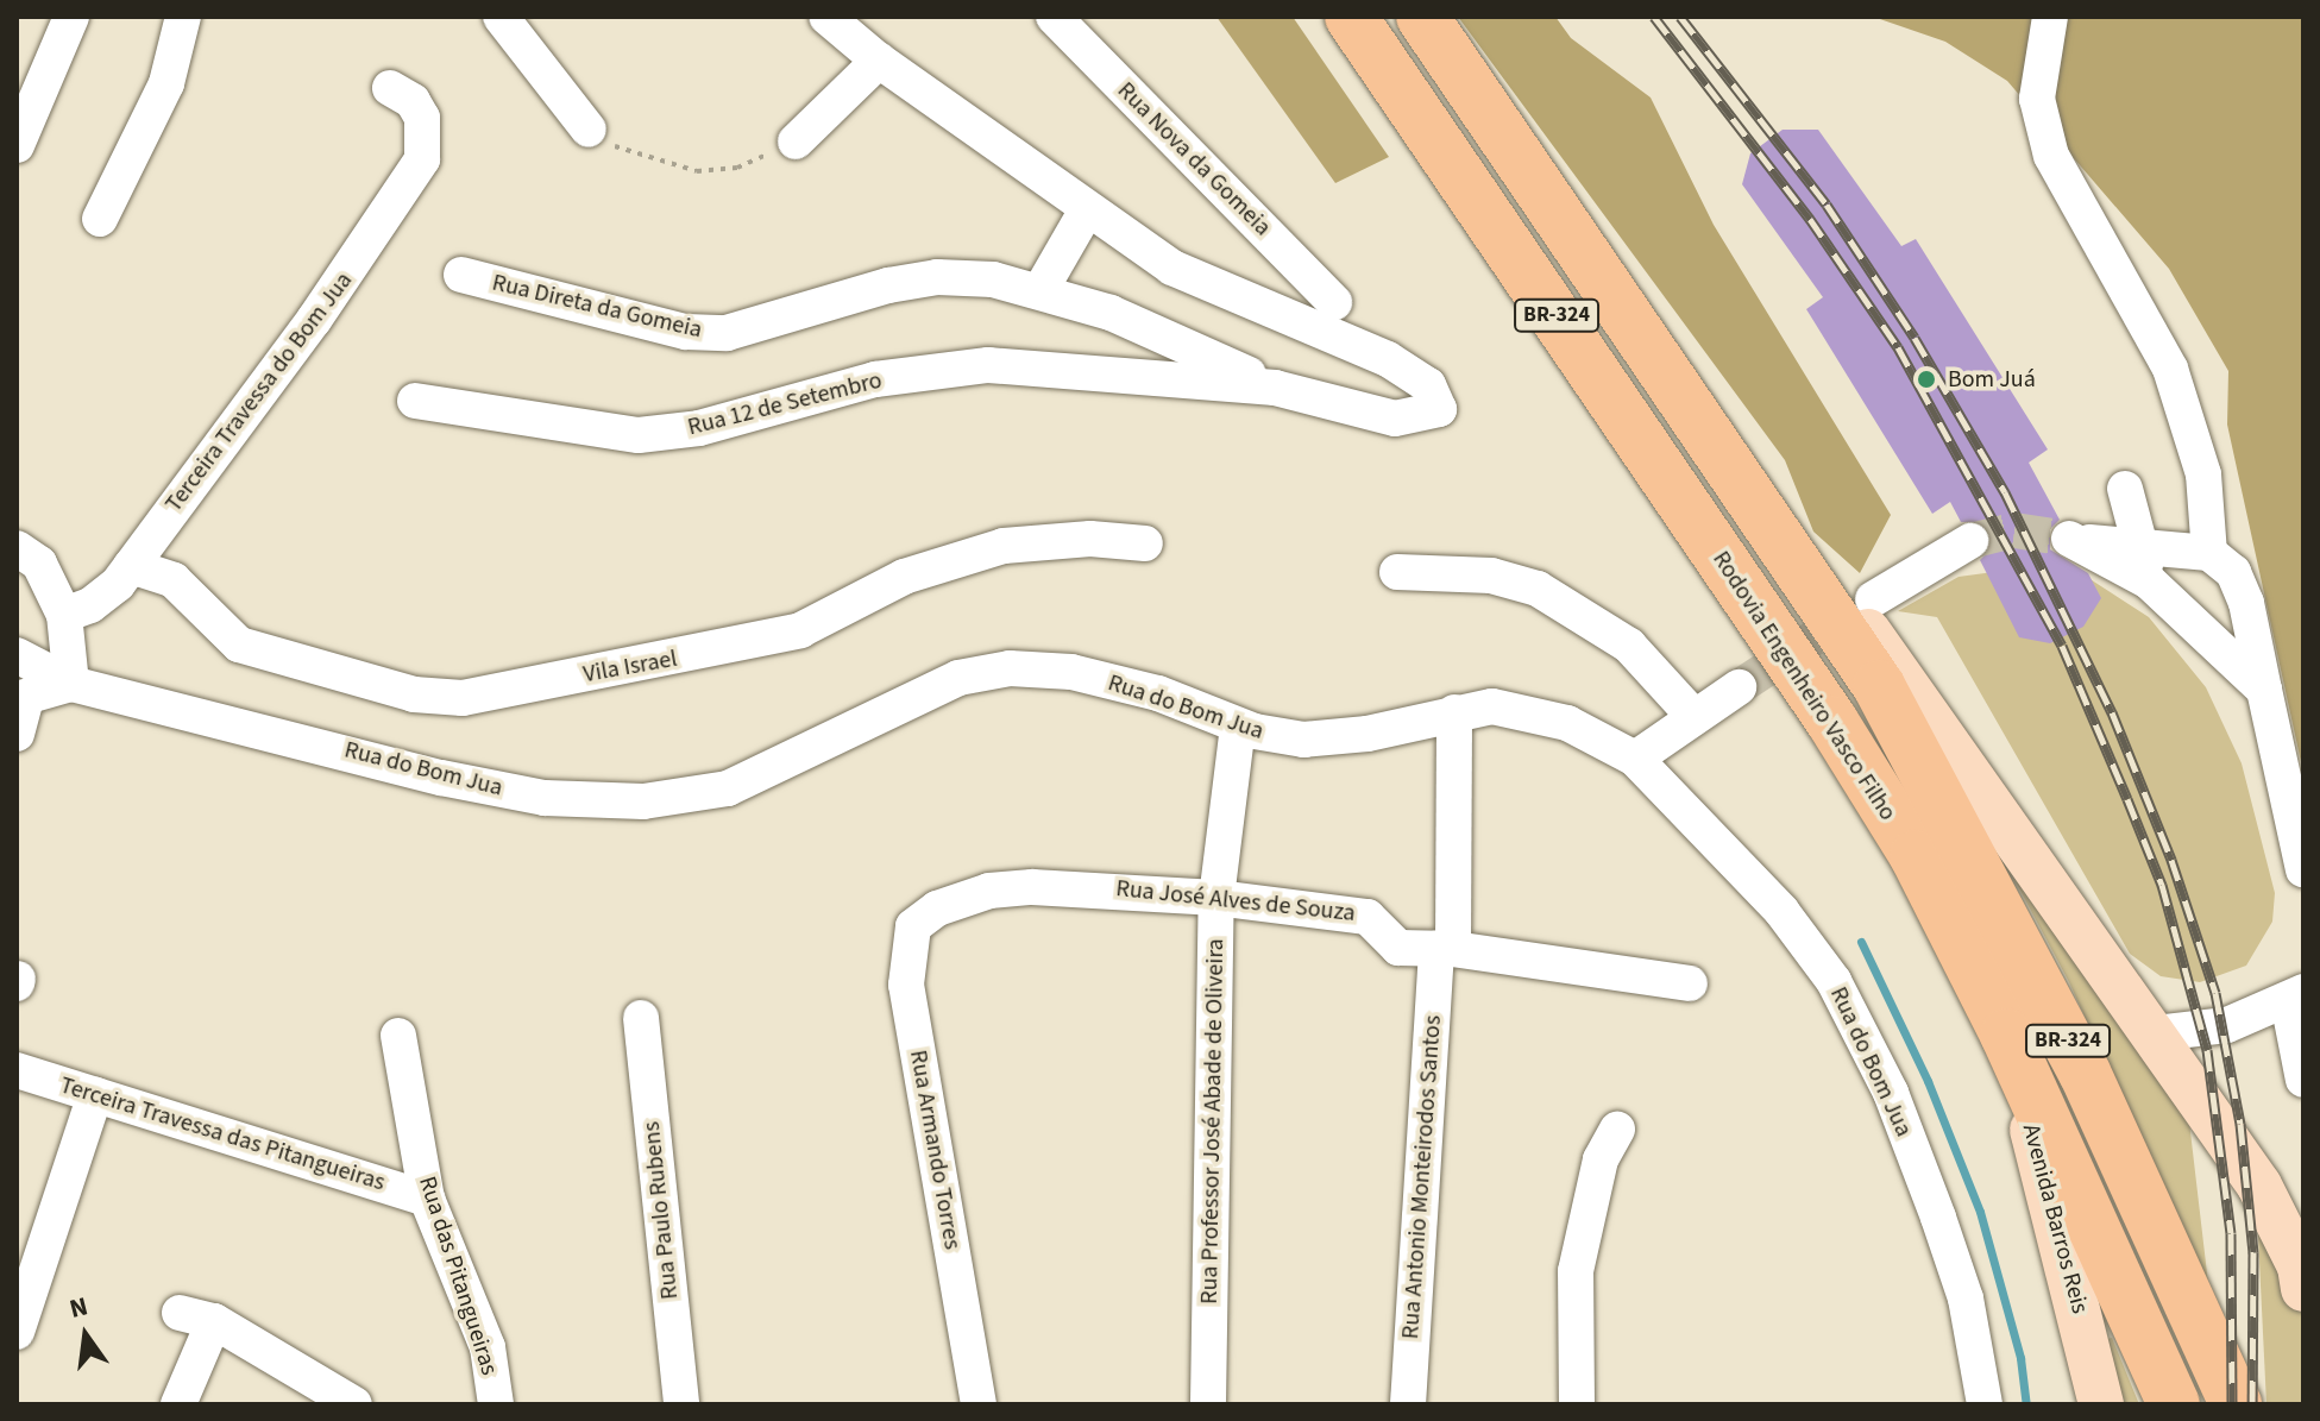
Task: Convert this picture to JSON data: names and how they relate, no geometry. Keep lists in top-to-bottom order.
{
  "streets": {
    "highway": ["BR-324", "Rodovia Engenheiro Vasco Filho"],
    "main road": ["Avenida Barros Reis"],
    "street": [
      "Rua Nova da Gomeia",
      "Rua Direta da Gomeia",
      "Terceira Travessa do Bom Jua",
      "Rua 12 de Setembro",
      "Vila Israel",
      "Rua do Bom Jua",
      "Rua José Alves de Souza",
      "Rua Professor José Abade de Oliveira",
      "Terceira Travessa das Pitangueiras",
      "Rua Armando Torres",
      "Rua Antonio Monteirodos Santos",
      "Rua Paulo Rubens",
      "Rua das Pitangueiras"
    ]
  },
  "crossings": [
    ["Rua Direta da Gomeia", "Rua 12 de Setembro"],
    ["Terceira Travessa do Bom Jua", "Vila Israel"],
    ["Rodovia Engenheiro Vasco Filho", "Avenida Barros Reis"],
    ["Rua do Bom Jua", "Rua Professor José Abade de Oliveira"],
    ["Rua do Bom Jua", "Rua Antonio Monteirodos Santos"],
    ["Rua José Alves de Souza", "Rua Professor José Abade de Oliveira"],
    ["Rua José Alves de Souza", "Rua Armando Torres"],
    ["Rua José Alves de Souza", "Rua Antonio Monteirodos Santos"],
    ["Terceira Travessa das Pitangueiras", "Rua das Pitangueiras"]
  ],
  "places": ["Bom Juá"],
  "north": "top"
}
